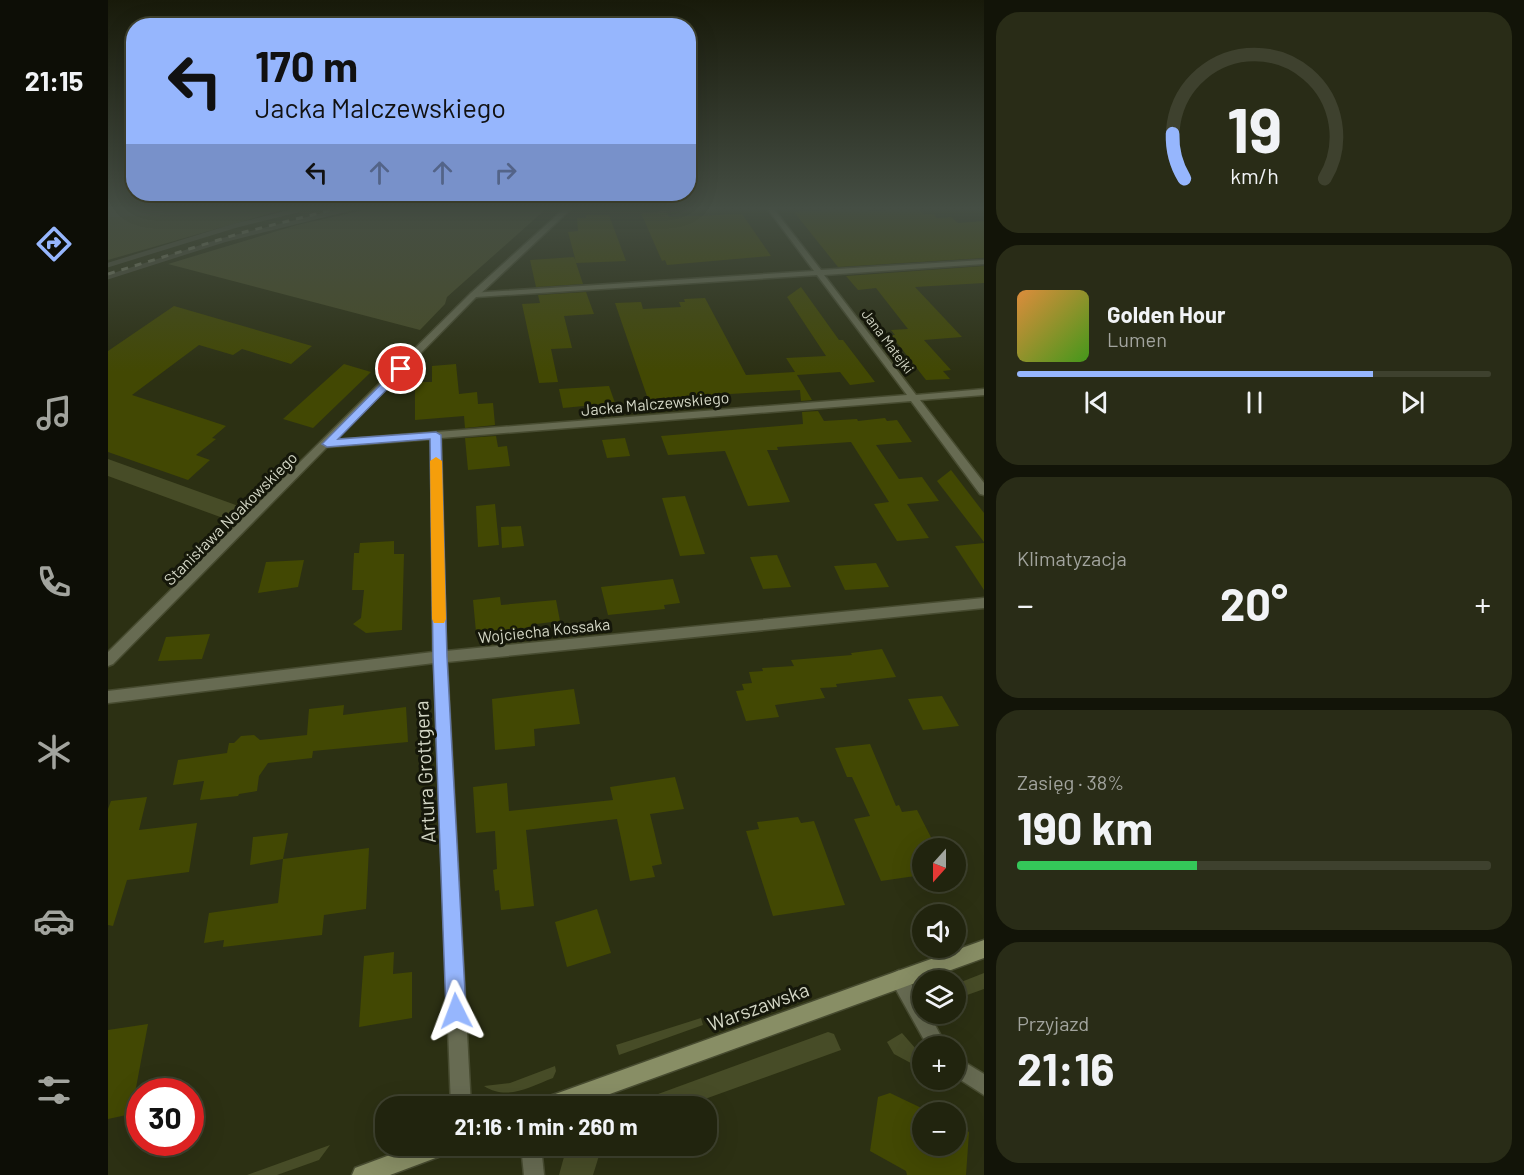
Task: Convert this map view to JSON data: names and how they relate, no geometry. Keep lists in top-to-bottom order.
{
  "streets": {
    "street": [
      "Jana Matejki",
      "Jacka Malczewskiego",
      "Stanisława Noakowskiego",
      "Wojciecha Kossaka",
      "Artura Grottgera",
      "Warszawska"
    ]
  },
  "crossings": [
    ["Jana Matejki", "Jacka Malczewskiego"],
    ["Jacka Malczewskiego", "Stanisława Noakowskiego"],
    ["Jacka Malczewskiego", "Artura Grottgera"],
    ["Wojciecha Kossaka", "Artura Grottgera"]
  ],
  "north": "bottom",
  "page": {
    "tabs": "21:15",
    "turn": ["170 m", "Jacka Malczewskiego"],
    "song": ["Golden Hour", "Lumen"],
    "tile": [
      "Klimatyzacja",
      ["Zasięg · 38%", "190 km"],
      ["Przyjazd", "21:16"]
    ],
    "heat": ["−", "20°", "+"],
    "map_buttons": ["+", "−"],
    "limit": "30",
    "trip": "21:16 · 1 min · 260 m",
    "gauge": ["19", "km/h"]
  }
}
